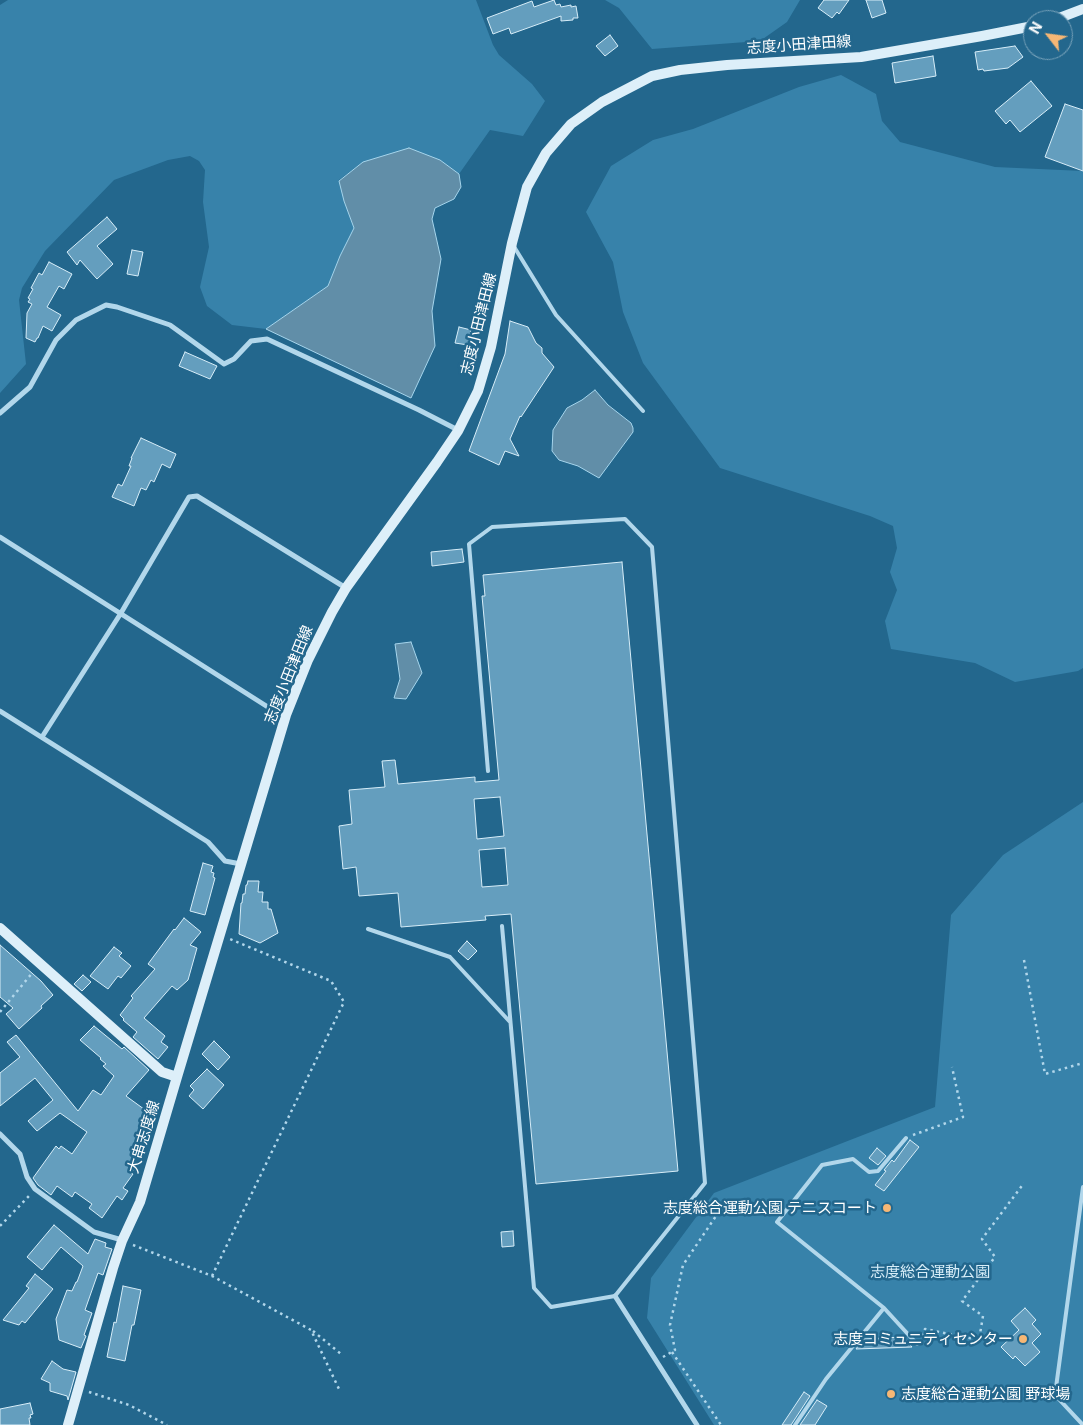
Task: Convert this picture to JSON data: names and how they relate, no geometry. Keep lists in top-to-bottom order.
{
  "streets": {
    "main road": ["志度小田津田線", "大串志度線"]
  },
  "crossings": [
    ["志度小田津田線", "大串志度線"]
  ],
  "parks": ["志度総合運動公園"],
  "places": ["志度総合運動公園 テニスコート", "志度コミュニティセンター", "志度総合運動公園 野球場"],
  "north": "top left"
}
